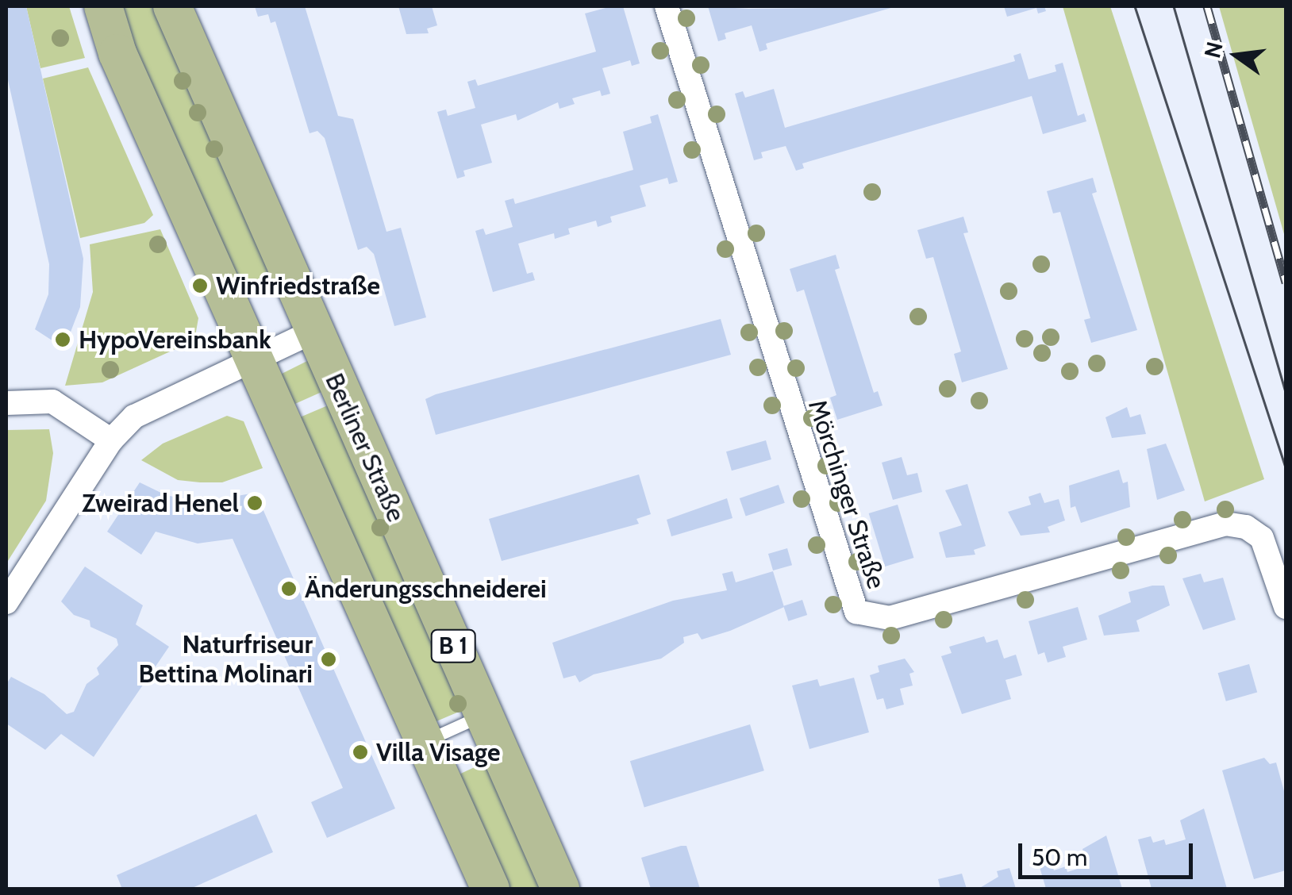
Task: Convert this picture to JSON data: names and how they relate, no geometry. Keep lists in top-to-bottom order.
{
  "streets": {
    "main road": ["Berliner Straße", "B 1"],
    "street": ["Mörchinger Straße"]
  },
  "places": [
    "Winfriedstraße",
    "HypoVereinsbank",
    "Zweirad Henel",
    "Änderungsschneiderei",
    "Naturfriseur Bettina Molinari",
    "Villa Visage"
  ],
  "scale_bar": "50 m",
  "north": "left"
}
